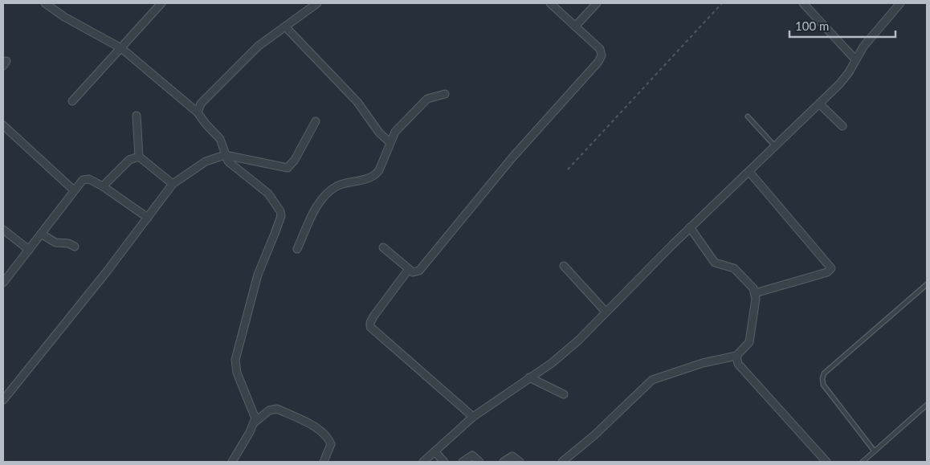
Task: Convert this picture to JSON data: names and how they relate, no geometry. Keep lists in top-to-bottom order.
{
  "scale_bar": "100 m"
}
